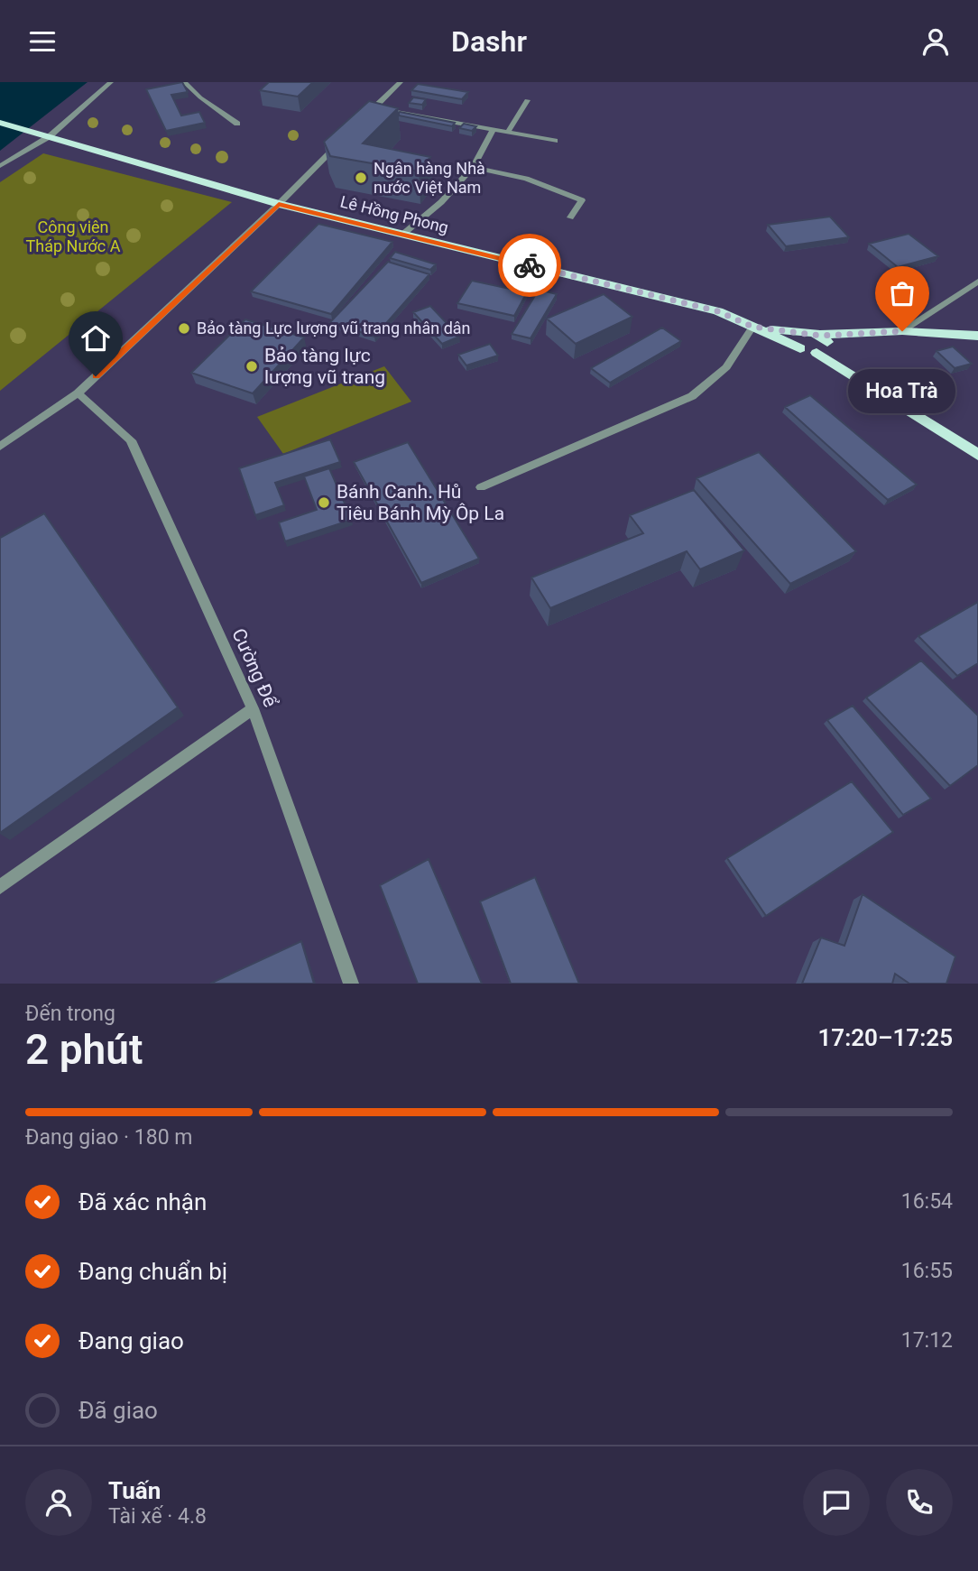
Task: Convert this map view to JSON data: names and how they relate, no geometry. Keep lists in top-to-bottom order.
{
  "streets": {
    "main road": ["Lê Hồng Phong"],
    "street": ["Cường Để"]
  },
  "parks": ["Công viên Tháp Nước A"],
  "places": [
    "Ngân hàng Nhà nước Việt Nam",
    "Bảo tàng Lực lượng vũ trang nhân dân",
    "Hoa Trà",
    "Bảo tàng lực lượng vũ trang",
    "Bánh Canh. Hů Tiêu Bánh Mỳ Ôp La"
  ],
  "page": {
    "header": "Dashr",
    "bubble": "Hoa Trà",
    "heading": ["2 phút", "Đến trong", "17:20–17:25"],
    "panel": ["Tuấn", "Tài xế · 4.8"],
    "bar": "Đang giao · 180 m",
    "list": [
      ["Đã xác nhận", "16:54"],
      ["Đang chuẩn bị", "16:55"],
      ["Đang giao", "17:12"],
      "Đã giao"
    ]
  }
}
